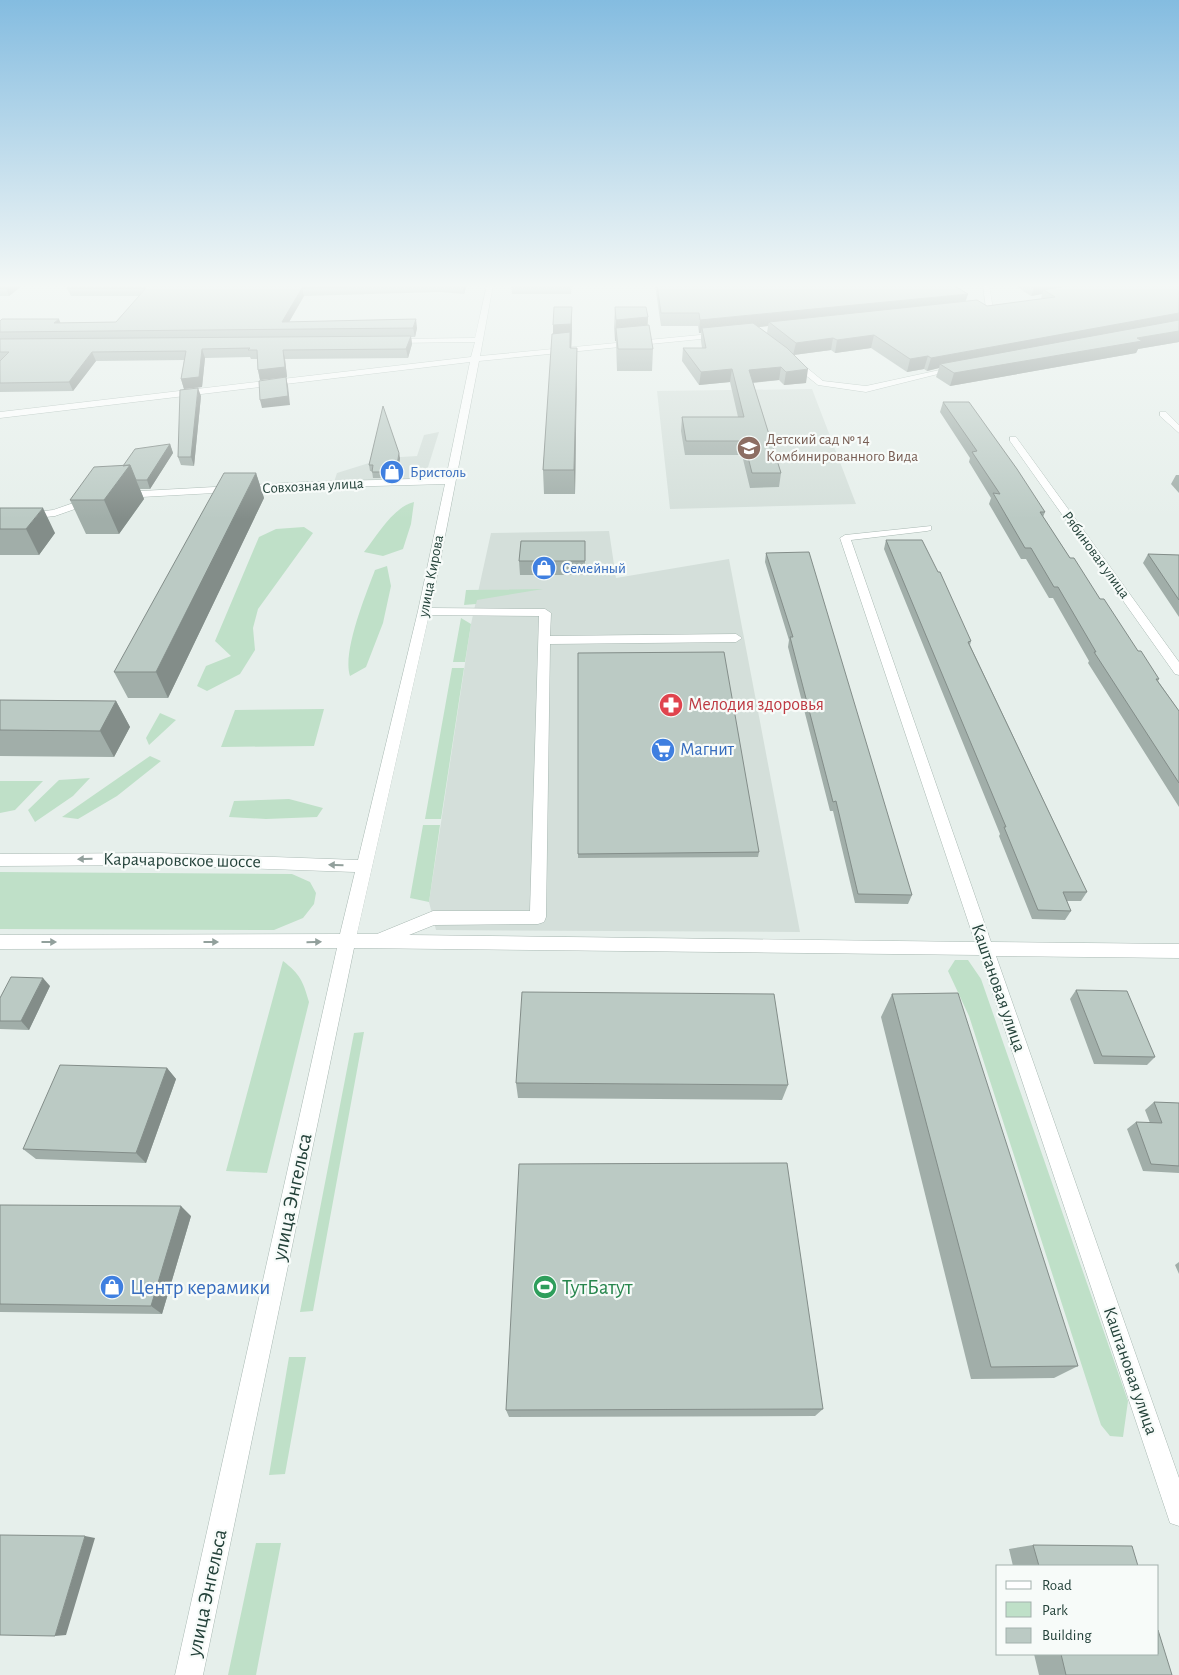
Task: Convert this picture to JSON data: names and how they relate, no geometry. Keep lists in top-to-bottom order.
{
  "streets": {
    "street": [
      "Совхозная улица",
      "Рябиновая улица",
      "улица Кирова",
      "Карачаровское шоссе",
      "Каштановая улица",
      "улица Энгельса"
    ]
  },
  "crossings": [
    ["Совхозная улица", "улица Кирова"],
    ["улица Кирова", "Карачаровское шоссе"],
    ["улица Кирова", "улица Энгельса"],
    ["Карачаровское шоссе", "улица Энгельса"]
  ],
  "places": {
    "school or university": ["Детский сад № 14 Комбинированного Вида"],
    "shop": ["Бристоль", "Семейный", "Центр керамики"],
    "pharmacy": ["Мелодия здоровья"],
    "supermarket": ["Магнит"],
    "sports": ["ТутБатут"]
  },
  "legend": ["Road", "Park", "Building"]
}
